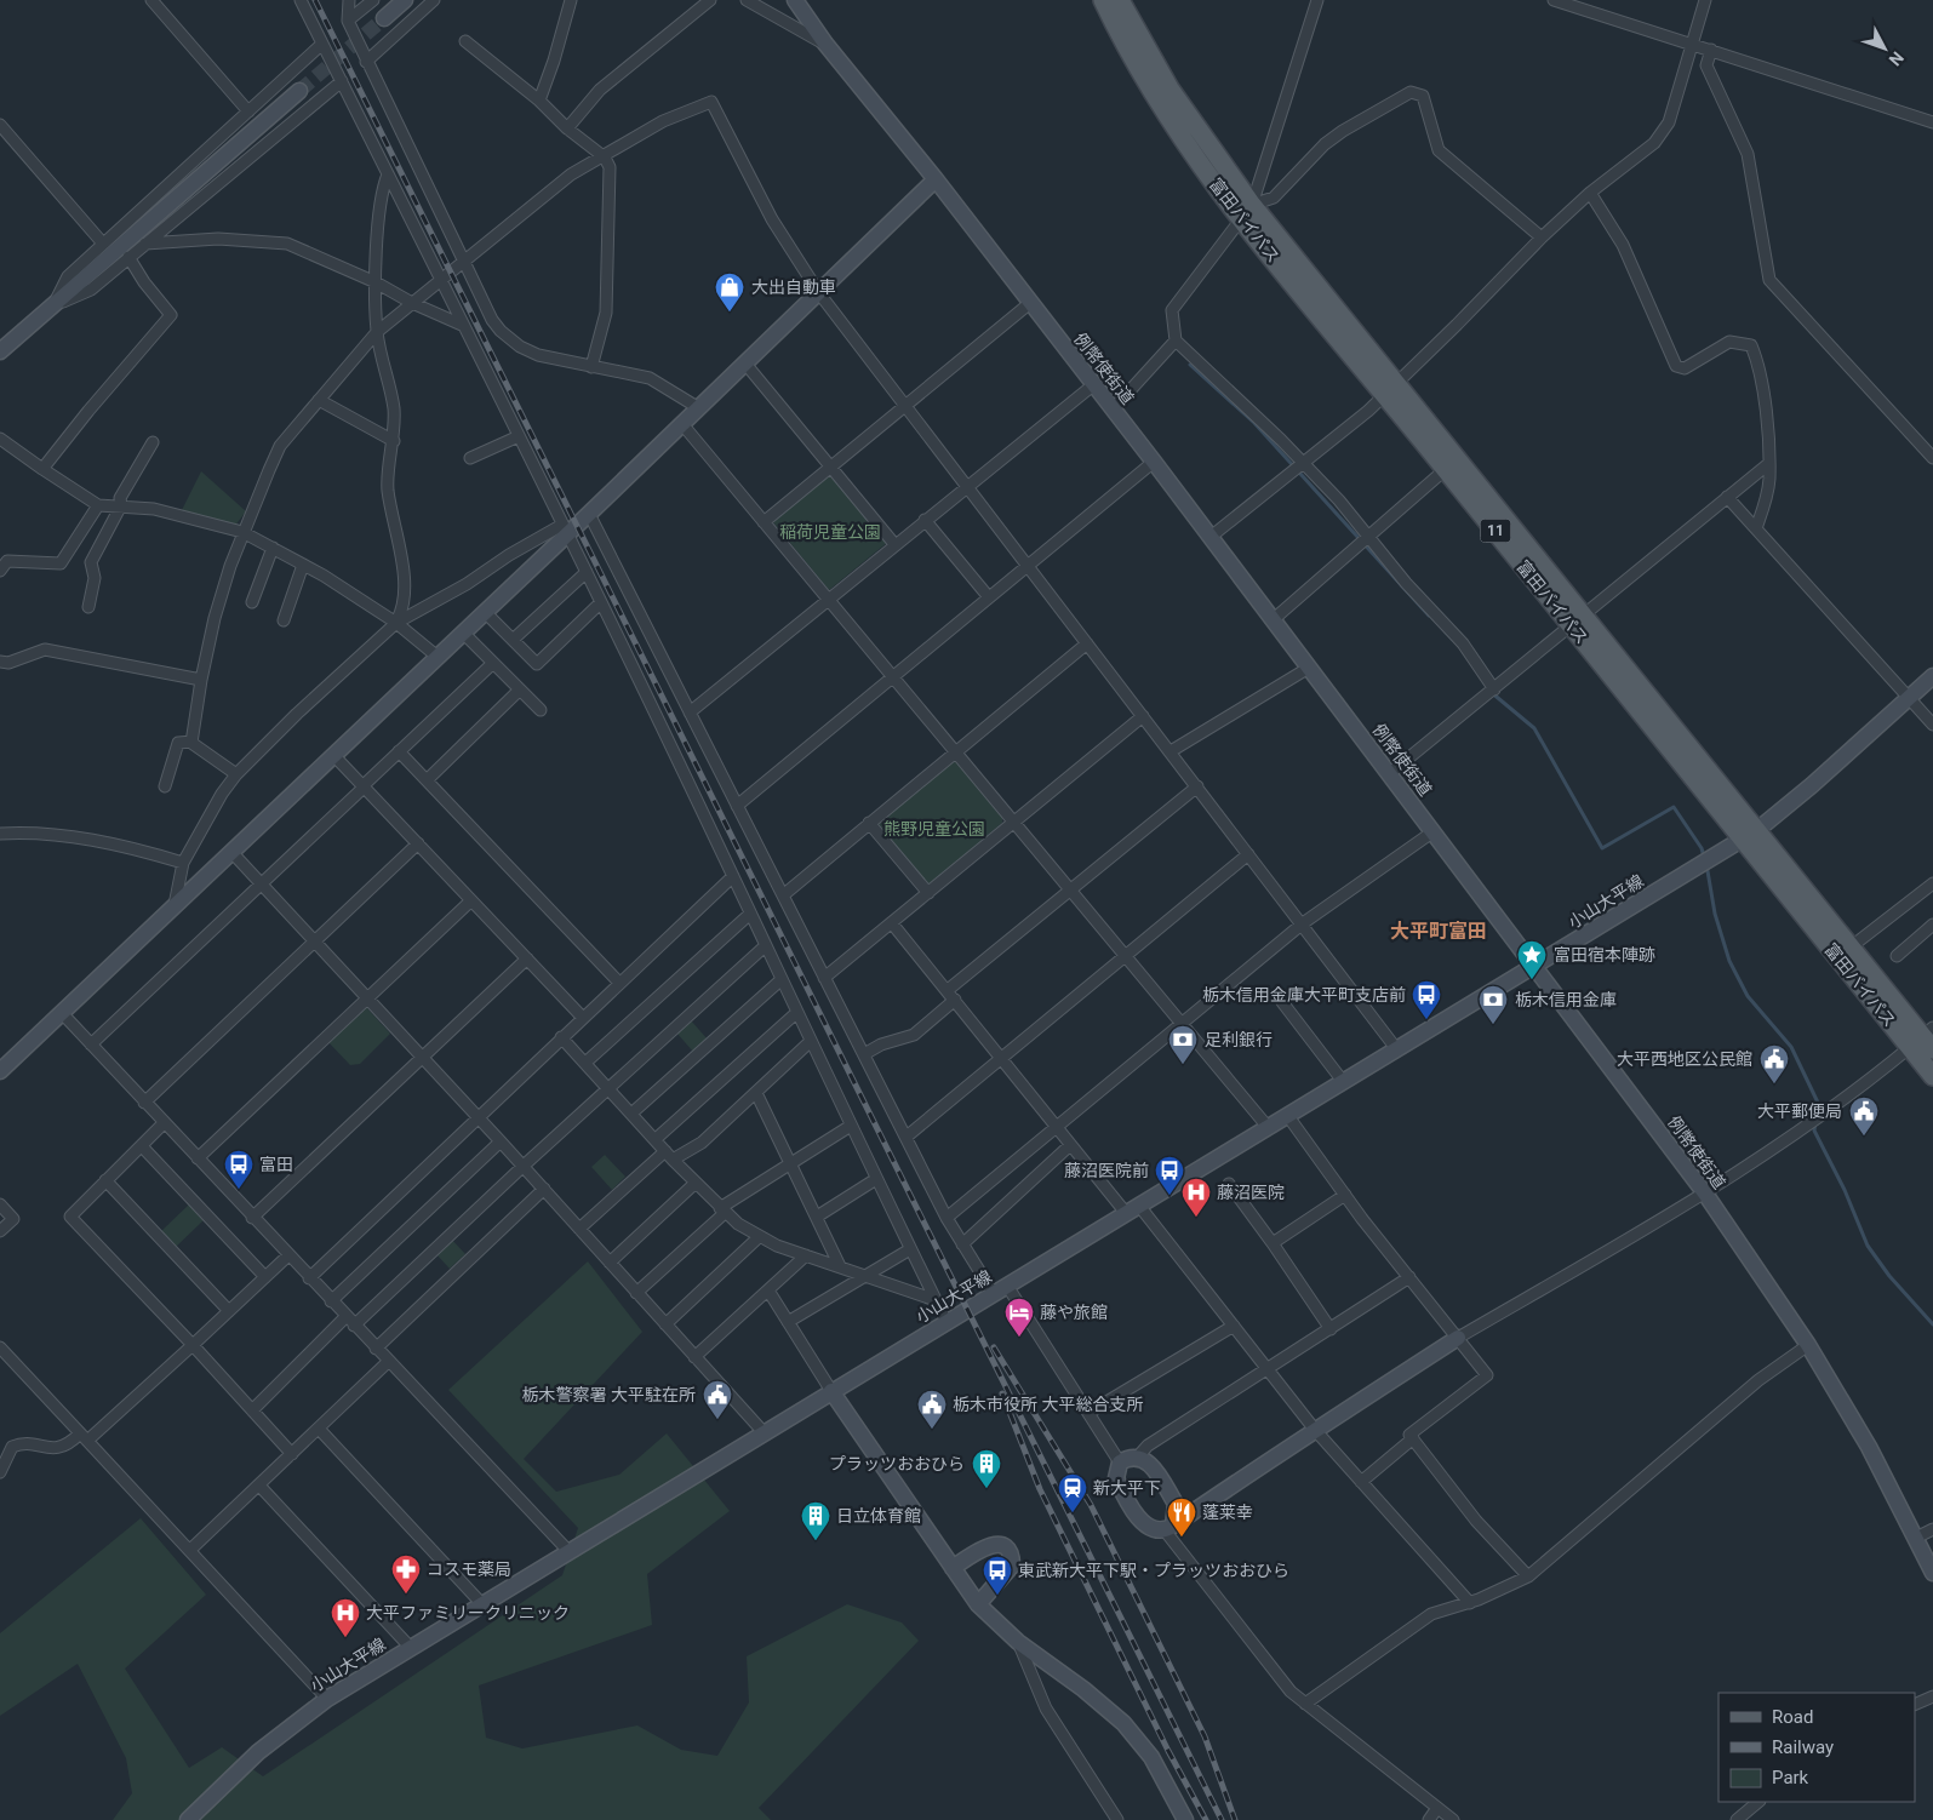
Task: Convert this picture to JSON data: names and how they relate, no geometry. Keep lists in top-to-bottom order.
{
  "streets": {
    "main road": ["富田バイパス", "11"],
    "street": ["例幣使街道", "小山大平線"]
  },
  "crossings": [
    ["富田バイパス", "小山大平線"],
    ["例幣使街道", "小山大平線"]
  ],
  "districts": ["大平町富田"],
  "parks": ["稲荷児童公園", "熊野児童公園"],
  "places": {
    "shop": ["大出自動車"],
    "place": ["富田宿本陣跡"],
    "bus stop": [
      "栃木信用金庫大平町支店前",
      "富田",
      "藤沼医院前",
      "東武新大平下駅・プラッツおおひら"
    ],
    "bank": ["栃木信用金庫", "足利銀行"],
    "public building": [
      "大平西地区公民館",
      "大平郵便局",
      "栃木警察署 大平駐在所",
      "栃木市役所 大平総合支所"
    ],
    "hospital": ["藤沼医院", "大平ファミリークリニック"],
    "hotel": ["藤や旅館"],
    "building": ["プラッツおおひら", "日立体育館"],
    "station": ["新大平下"],
    "restaurant": ["蓬莱幸"],
    "pharmacy": ["コスモ薬局"]
  },
  "legend": ["Road", "Railway", "Park"],
  "north": "bottom right"
}
